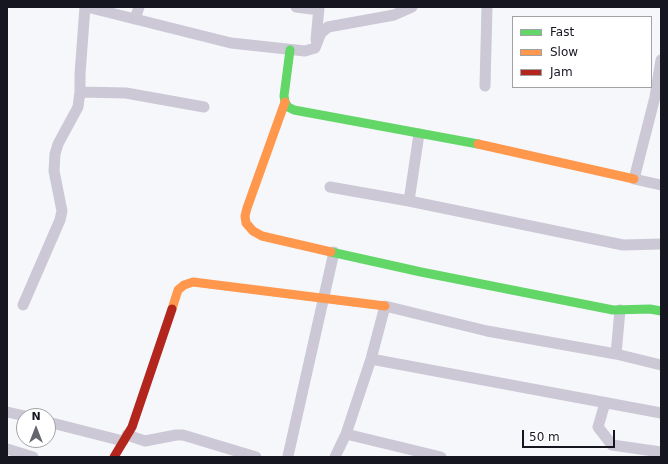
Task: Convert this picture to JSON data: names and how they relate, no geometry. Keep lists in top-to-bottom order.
{
  "legend": ["Fast", "Slow", "Jam"],
  "scale_bar": "50 m",
  "north": "top"
}
